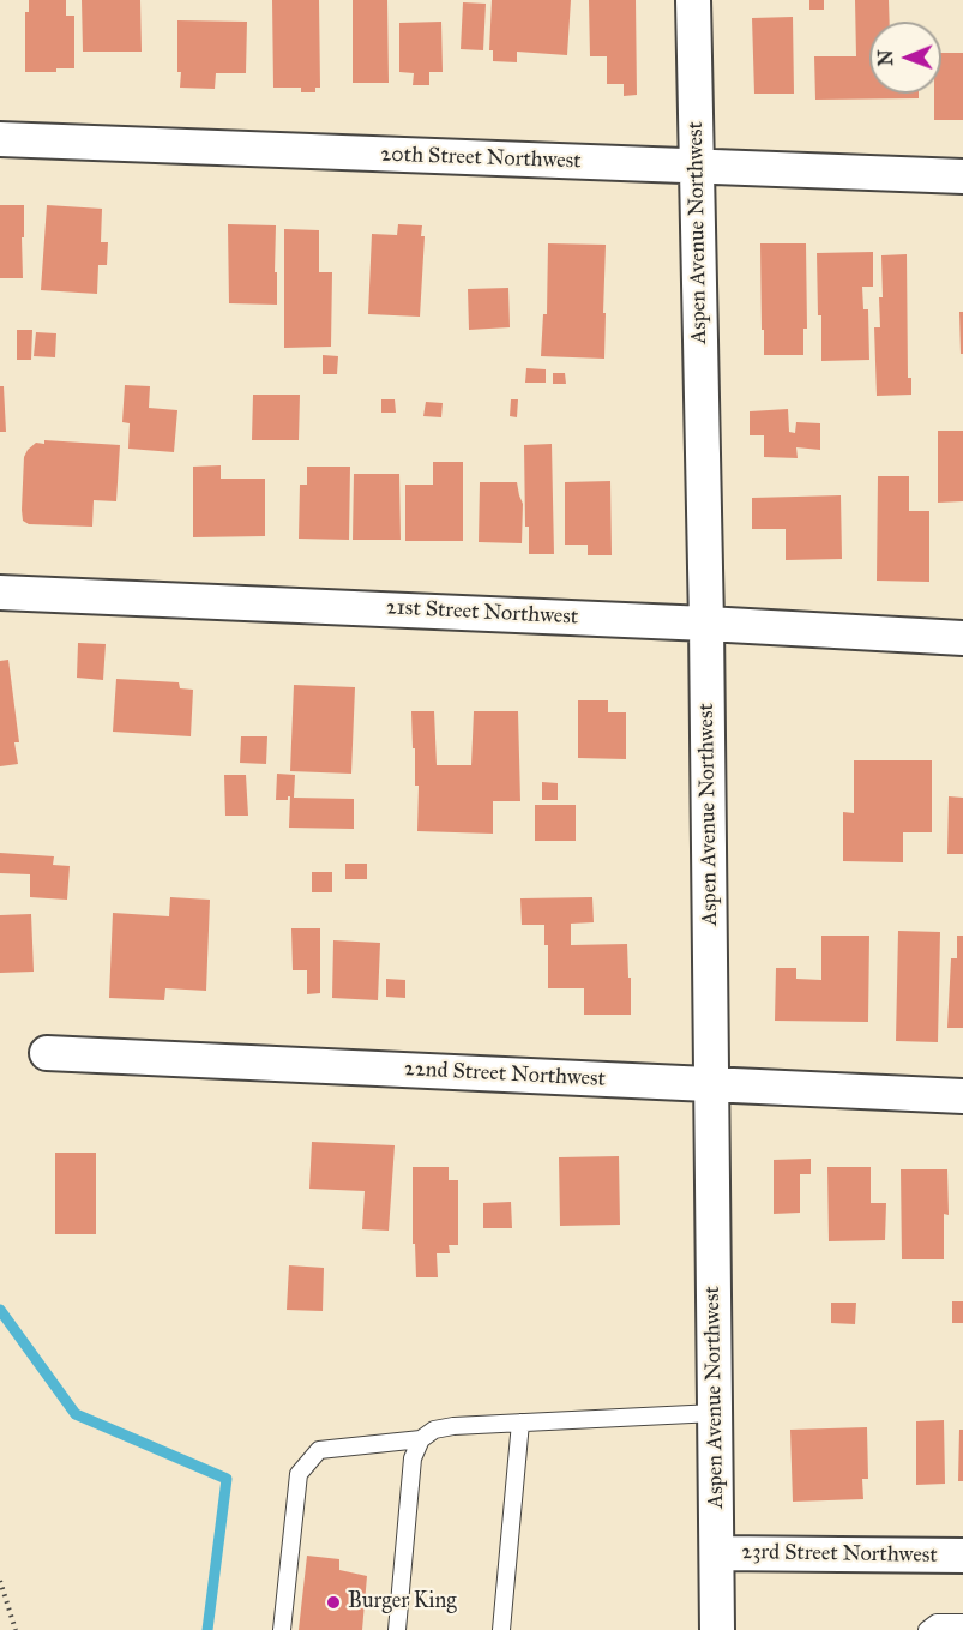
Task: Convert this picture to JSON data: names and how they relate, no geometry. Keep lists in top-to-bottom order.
{
  "streets": {
    "street": [
      "20th Street Northwest",
      "Aspen Avenue Northwest",
      "21st Street Northwest",
      "22nd Street Northwest",
      "23rd Street Northwest"
    ]
  },
  "crossings": [
    ["20th Street Northwest", "Aspen Avenue Northwest"],
    ["Aspen Avenue Northwest", "21st Street Northwest"],
    ["Aspen Avenue Northwest", "22nd Street Northwest"],
    ["Aspen Avenue Northwest", "23rd Street Northwest"]
  ],
  "places": ["Burger King"],
  "north": "left"
}
